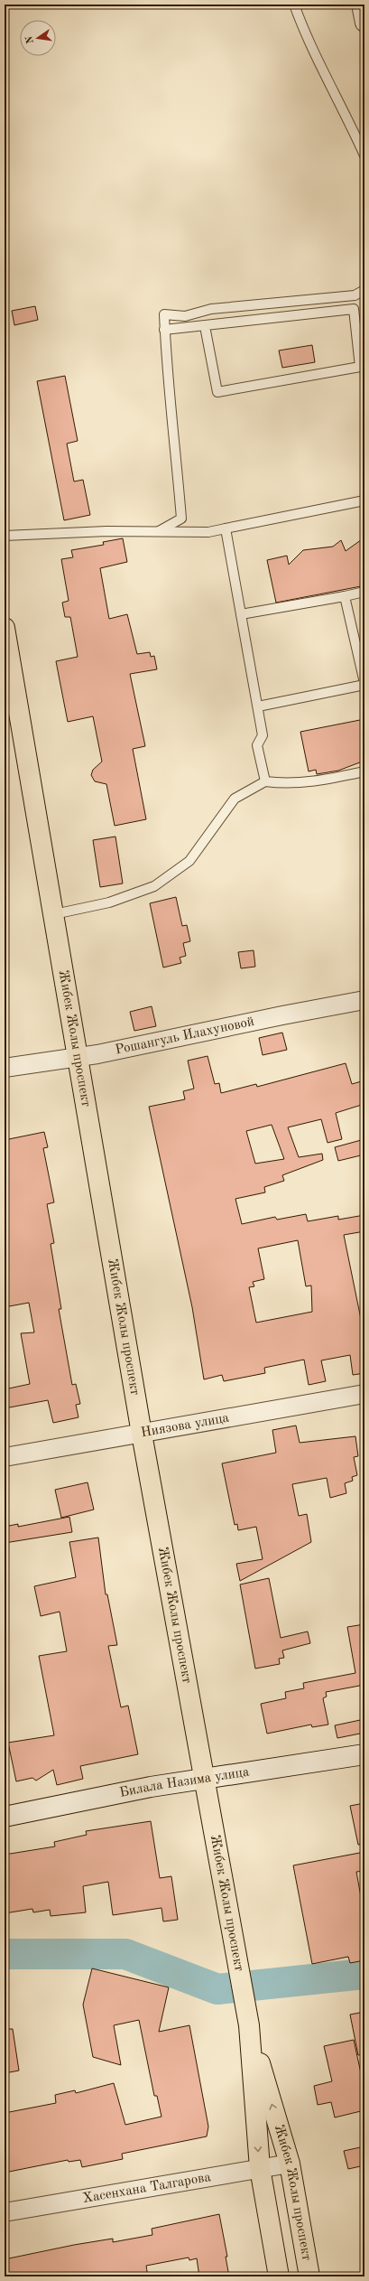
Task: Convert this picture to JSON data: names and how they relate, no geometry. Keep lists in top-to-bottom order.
{
  "streets": {
    "highway": ["Жибек Жолы проспект"],
    "street": [
      "Рошангуль Илахуновой",
      "Ниязова улица",
      "Билала Назима улица",
      "Хасенхана Талгарова"
    ]
  },
  "crossings": [
    ["Рошангуль Илахуновой", "Жибек Жолы проспект"],
    ["Жибек Жолы проспект", "Ниязова улица"],
    ["Жибек Жолы проспект", "Билала Назима улица"],
    ["Жибек Жолы проспект", "Хасенхана Талгарова"]
  ],
  "north": "left"
}
